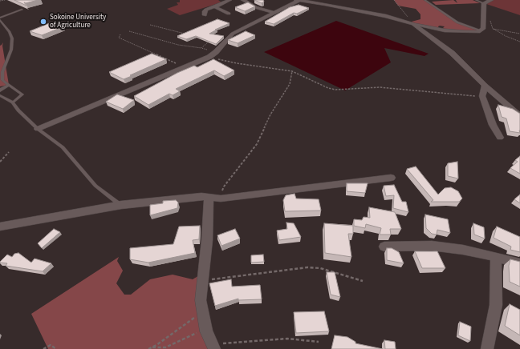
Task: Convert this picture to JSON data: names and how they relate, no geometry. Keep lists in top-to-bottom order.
{
  "places": ["Sokoine University of Agriculture"]
}
